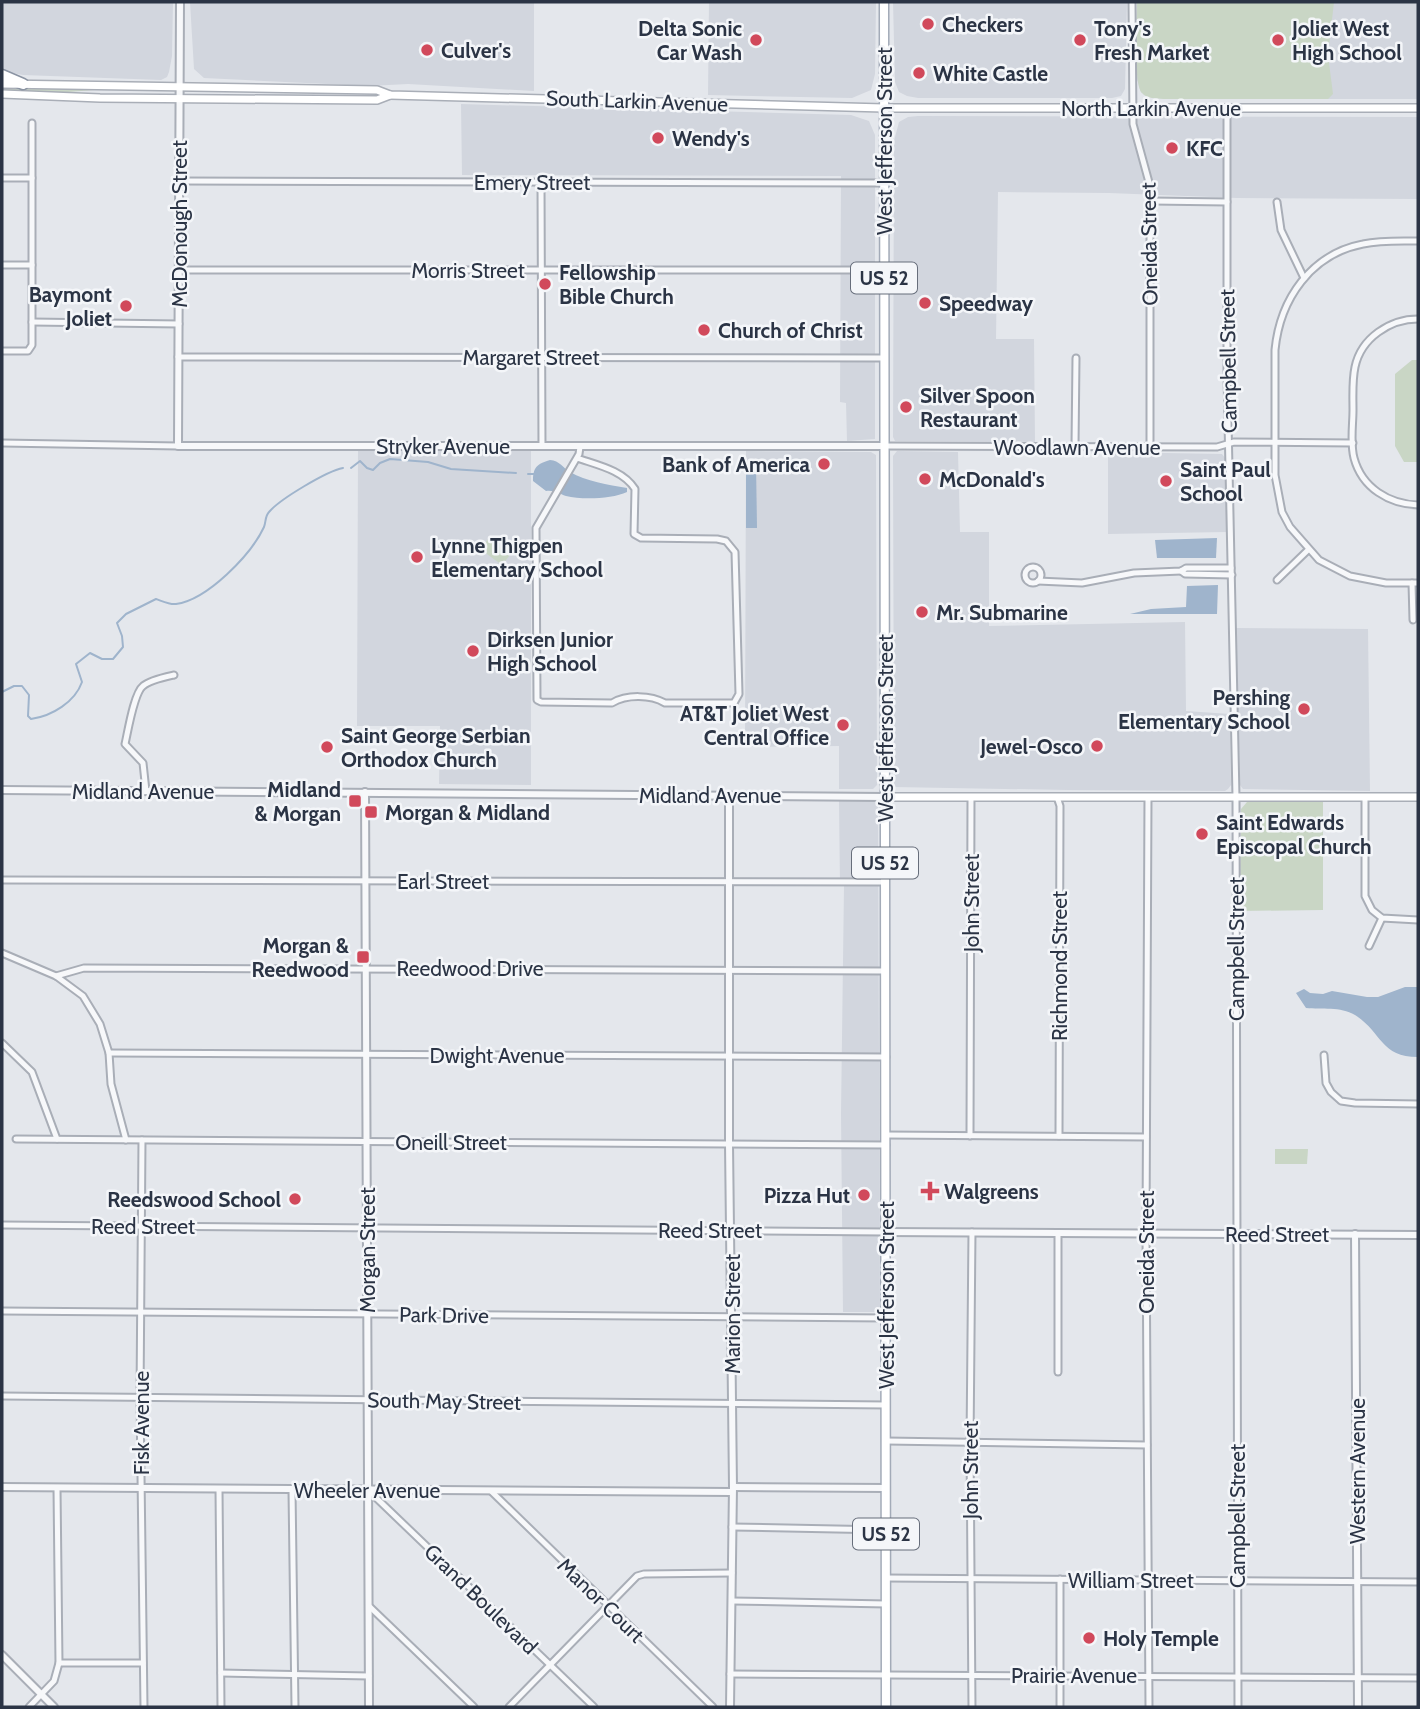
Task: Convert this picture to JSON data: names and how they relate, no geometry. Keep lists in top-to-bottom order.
{
  "streets": {
    "main road": [
      "South Larkin Avenue",
      "North Larkin Avenue",
      "West Jefferson Street",
      "US 52",
      "Midland Avenue"
    ],
    "street": [
      "Emery Street",
      "McDonough Street",
      "Oneida Street",
      "Morris Street",
      "Margaret Street",
      "Campbell Street",
      "Stryker Avenue",
      "Woodlawn Avenue",
      "Earl Street",
      "John Street",
      "Richmond Street",
      "Reedwood Drive",
      "Dwight Avenue",
      "Oneill Street",
      "Reed Street",
      "Morgan Street",
      "Marion Street",
      "Park Drive",
      "South May Street",
      "Fisk Avenue",
      "Western Avenue",
      "Wheeler Avenue",
      "William Street",
      "Grand Boulevard",
      "Manor Court",
      "Prairie Avenue"
    ]
  },
  "crossings": [
    ["South Larkin Avenue", "North Larkin Avenue"],
    ["South Larkin Avenue", "West Jefferson Street"],
    ["South Larkin Avenue", "McDonough Street"],
    ["North Larkin Avenue", "West Jefferson Street"],
    ["North Larkin Avenue", "Oneida Street"],
    ["North Larkin Avenue", "Campbell Street"],
    ["West Jefferson Street", "Emery Street"],
    ["West Jefferson Street", "Morris Street"],
    ["West Jefferson Street", "Margaret Street"],
    ["West Jefferson Street", "Stryker Avenue"],
    ["West Jefferson Street", "Woodlawn Avenue"],
    ["West Jefferson Street", "Midland Avenue"],
    ["West Jefferson Street", "Earl Street"],
    ["West Jefferson Street", "Reedwood Drive"],
    ["West Jefferson Street", "Dwight Avenue"],
    ["West Jefferson Street", "Oneill Street"],
    ["West Jefferson Street", "Reed Street"],
    ["West Jefferson Street", "Park Drive"],
    ["West Jefferson Street", "South May Street"],
    ["West Jefferson Street", "Wheeler Avenue"],
    ["West Jefferson Street", "William Street"],
    ["West Jefferson Street", "Prairie Avenue"],
    ["Emery Street", "McDonough Street"],
    ["McDonough Street", "Morris Street"],
    ["McDonough Street", "Margaret Street"],
    ["McDonough Street", "Stryker Avenue"],
    ["Oneida Street", "Woodlawn Avenue"],
    ["Oneida Street", "Midland Avenue"],
    ["Oneida Street", "Reed Street"],
    ["Oneida Street", "William Street"],
    ["Oneida Street", "Prairie Avenue"],
    ["Campbell Street", "Woodlawn Avenue"],
    ["Campbell Street", "Midland Avenue"],
    ["Campbell Street", "Reed Street"],
    ["Campbell Street", "William Street"],
    ["Campbell Street", "Prairie Avenue"],
    ["Stryker Avenue", "Woodlawn Avenue"],
    ["Midland Avenue", "John Street"],
    ["Midland Avenue", "Richmond Street"],
    ["Midland Avenue", "Morgan Street"],
    ["Midland Avenue", "Marion Street"],
    ["Earl Street", "Morgan Street"],
    ["Earl Street", "Marion Street"],
    ["John Street", "Reed Street"],
    ["John Street", "William Street"],
    ["John Street", "Prairie Avenue"],
    ["Reedwood Drive", "Morgan Street"],
    ["Reedwood Drive", "Marion Street"],
    ["Dwight Avenue", "Morgan Street"],
    ["Dwight Avenue", "Marion Street"],
    ["Oneill Street", "Morgan Street"],
    ["Oneill Street", "Marion Street"],
    ["Oneill Street", "Fisk Avenue"],
    ["Reed Street", "Morgan Street"],
    ["Reed Street", "Marion Street"],
    ["Reed Street", "Fisk Avenue"],
    ["Reed Street", "Western Avenue"],
    ["Morgan Street", "Park Drive"],
    ["Morgan Street", "South May Street"],
    ["Morgan Street", "Wheeler Avenue"],
    ["Morgan Street", "Grand Boulevard"],
    ["Marion Street", "Park Drive"],
    ["Marion Street", "South May Street"],
    ["Marion Street", "Wheeler Avenue"],
    ["Marion Street", "Prairie Avenue"],
    ["Park Drive", "Fisk Avenue"],
    ["South May Street", "Fisk Avenue"],
    ["Fisk Avenue", "Wheeler Avenue"],
    ["Western Avenue", "William Street"],
    ["Western Avenue", "Prairie Avenue"],
    ["Wheeler Avenue", "Grand Boulevard"],
    ["Wheeler Avenue", "Manor Court"]
  ],
  "places": {
    "other": [
      "Checkers",
      "Delta Sonic Car Wash",
      "Tony's Fresh Market",
      "Joliet West High School",
      "Culver's",
      "White Castle",
      "Wendy's",
      "KFC",
      "Fellowship Bible Church",
      "Speedway",
      "Baymont Joliet",
      "Church of Christ",
      "Silver Spoon Restaurant",
      "Bank of America",
      "McDonald's",
      "Saint Paul School",
      "Lynne Thigpen Elementary School",
      "Mr. Submarine",
      "Dirksen Junior High School",
      "Pershing Elementary School",
      "AT&T Joliet West Central Office",
      "Jewel-Osco",
      "Saint George Serbian Orthodox Church",
      "Saint Edwards Episcopal Church",
      "Pizza Hut",
      "Reedswood School",
      "Holy Temple"
    ],
    "transit": ["Midland & Morgan", "Morgan & Midland", "Morgan & Reedwood"],
    "health": ["Walgreens"]
  }
}
